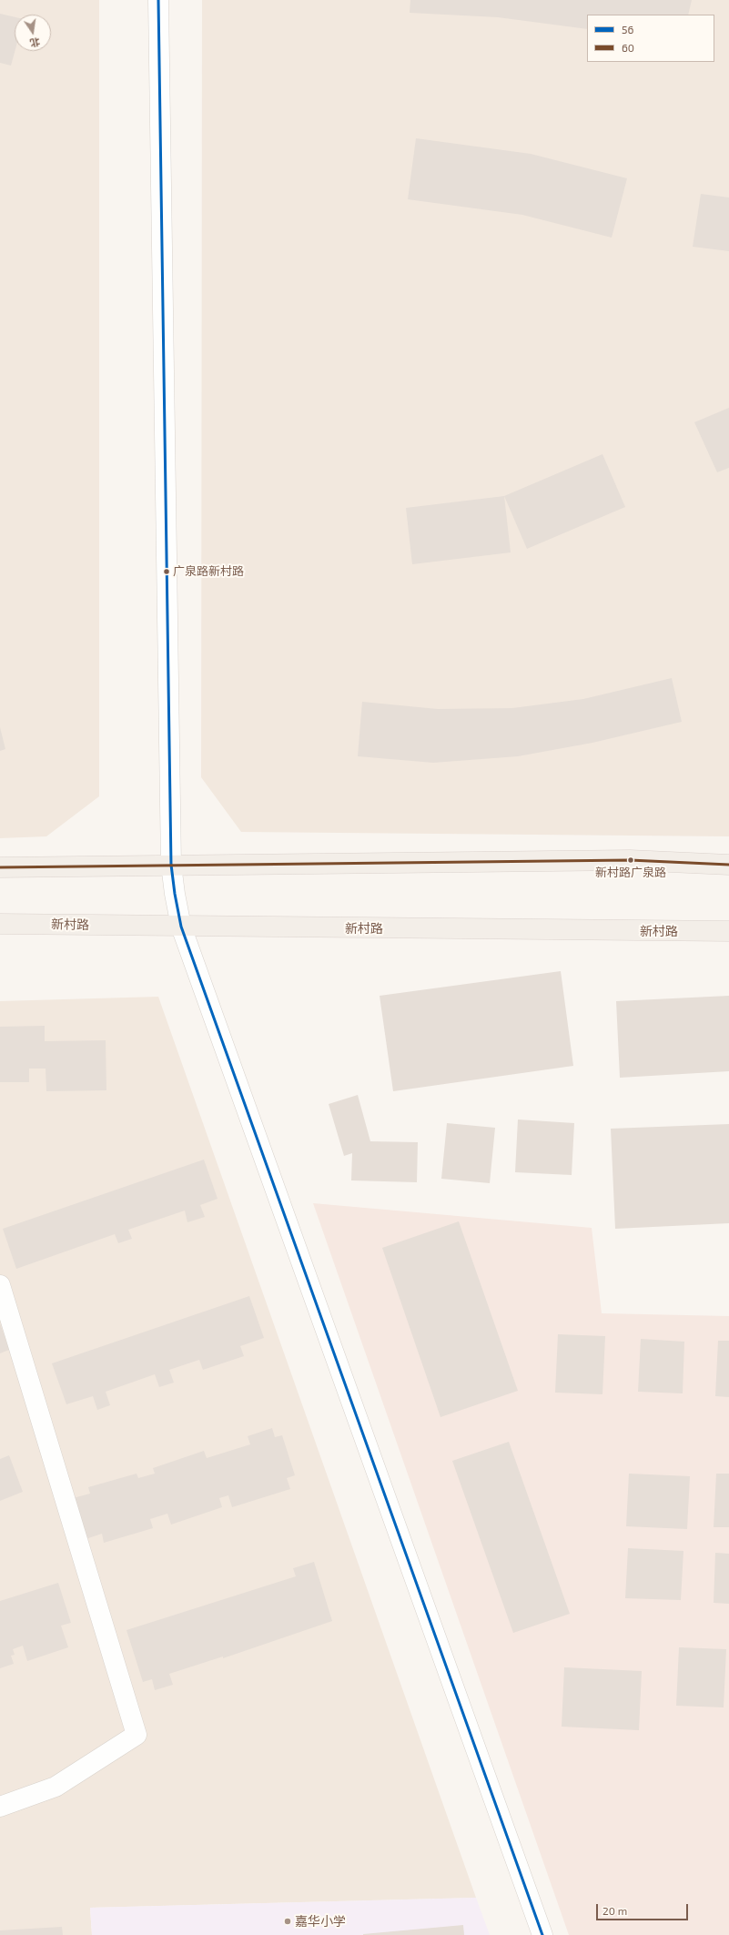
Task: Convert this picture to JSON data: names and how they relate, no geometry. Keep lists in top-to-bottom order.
{
  "streets": {
    "main road": ["新村路"]
  },
  "places": ["广泉路新村路", "新村路广泉路", "嘉华小学"],
  "lines": ["transit line 56", "transit line 60"],
  "legend": ["56", "60"],
  "scale_bar": "20 m",
  "north": "bottom"
}
